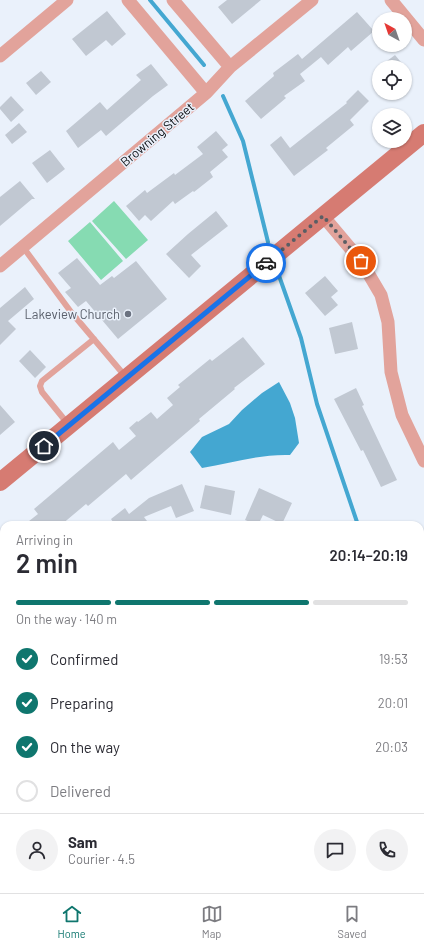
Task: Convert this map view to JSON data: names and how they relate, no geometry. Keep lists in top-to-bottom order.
{
  "streets": {
    "street": ["Browning Street"]
  },
  "places": ["Lakeview Church"],
  "north": "top left",
  "page": {
    "heading": ["2 min", "Arriving in", "20:14–20:19"],
    "panel": ["Sam", "Courier · 4.5"],
    "bar": "On the way · 140 m",
    "list": [
      ["Confirmed", "19:53"],
      ["Preparing", "20:01"],
      ["On the way", "20:03"],
      "Delivered"
    ],
    "tabs": ["Home", "Map", "Saved"]
  }
}
